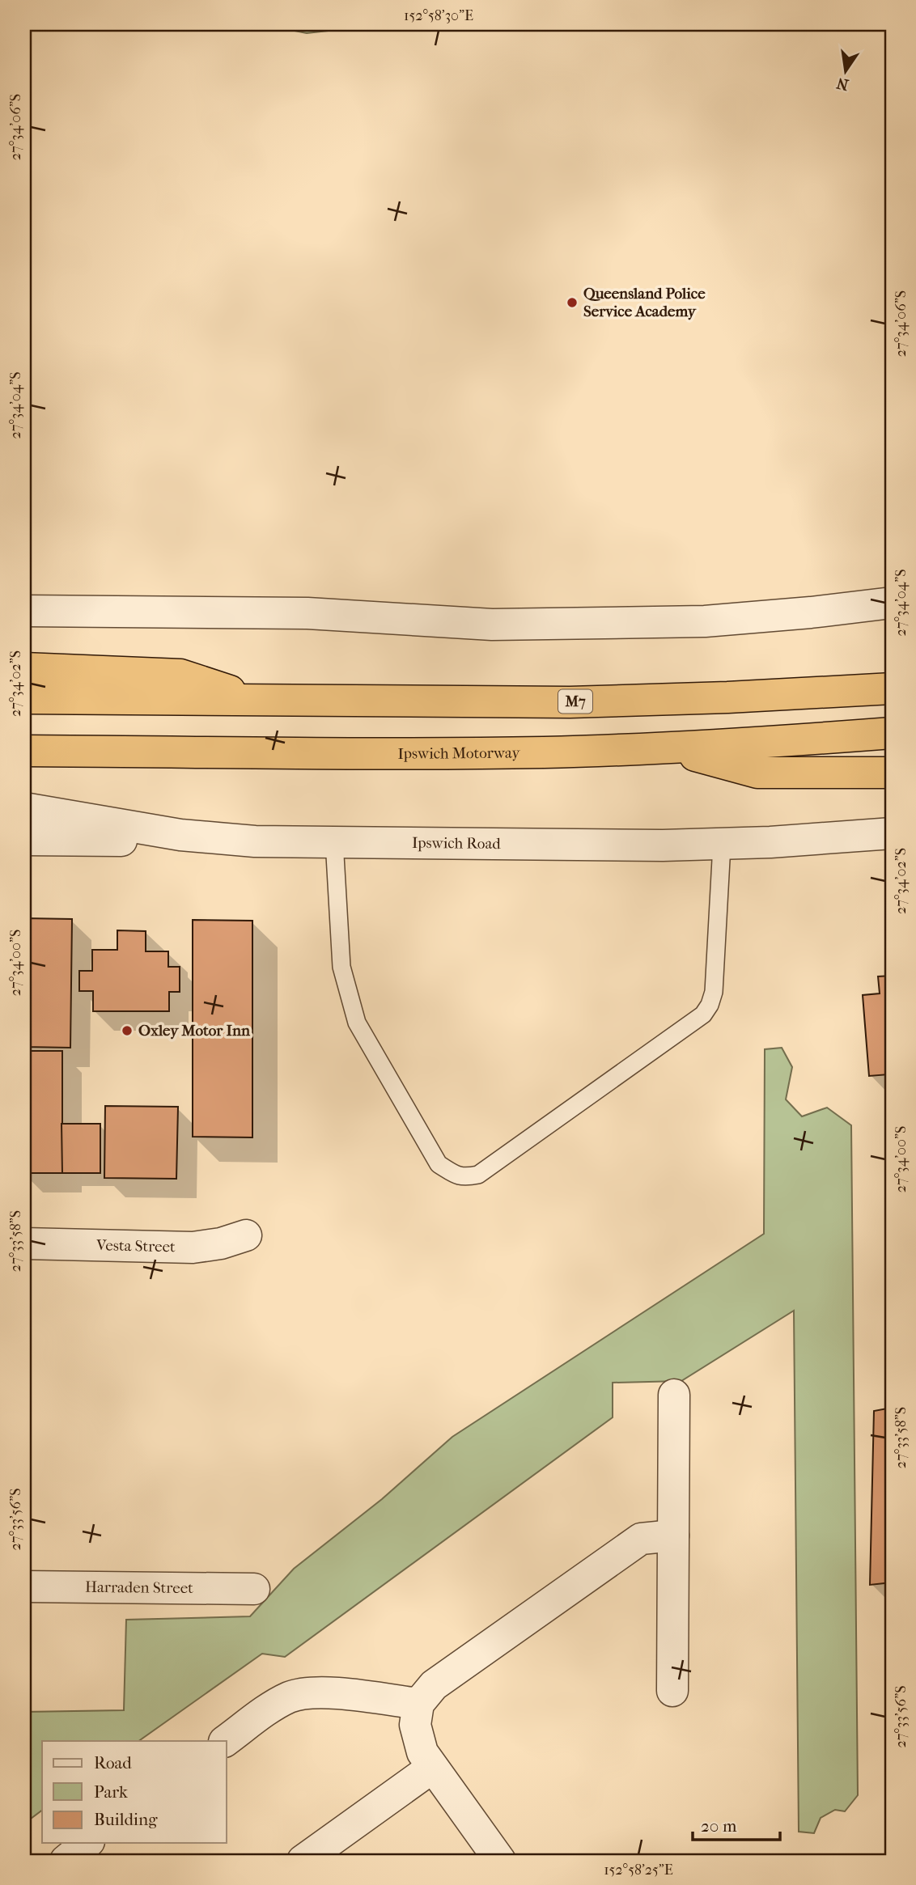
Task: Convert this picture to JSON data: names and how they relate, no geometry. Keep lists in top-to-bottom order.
{
  "streets": {
    "highway": ["M7", "Ipswich Motorway"],
    "street": ["Ipswich Road", "Vesta Street", "Harraden Street"]
  },
  "places": ["Queensland Police Service Academy", "Oxley Motor Inn"],
  "legend": ["Road", "Park", "Building"],
  "scale_bar": "20 m",
  "north": "bottom",
  "coordinates": [
    "152°58'30\"E",
    "27°34'06\"S",
    "27°34'04\"S",
    "27°34'02\"S",
    "27°34'00\"S",
    "27°33'58\"S",
    "27°33'56\"S",
    "152°58'25\"E"
  ]
}
